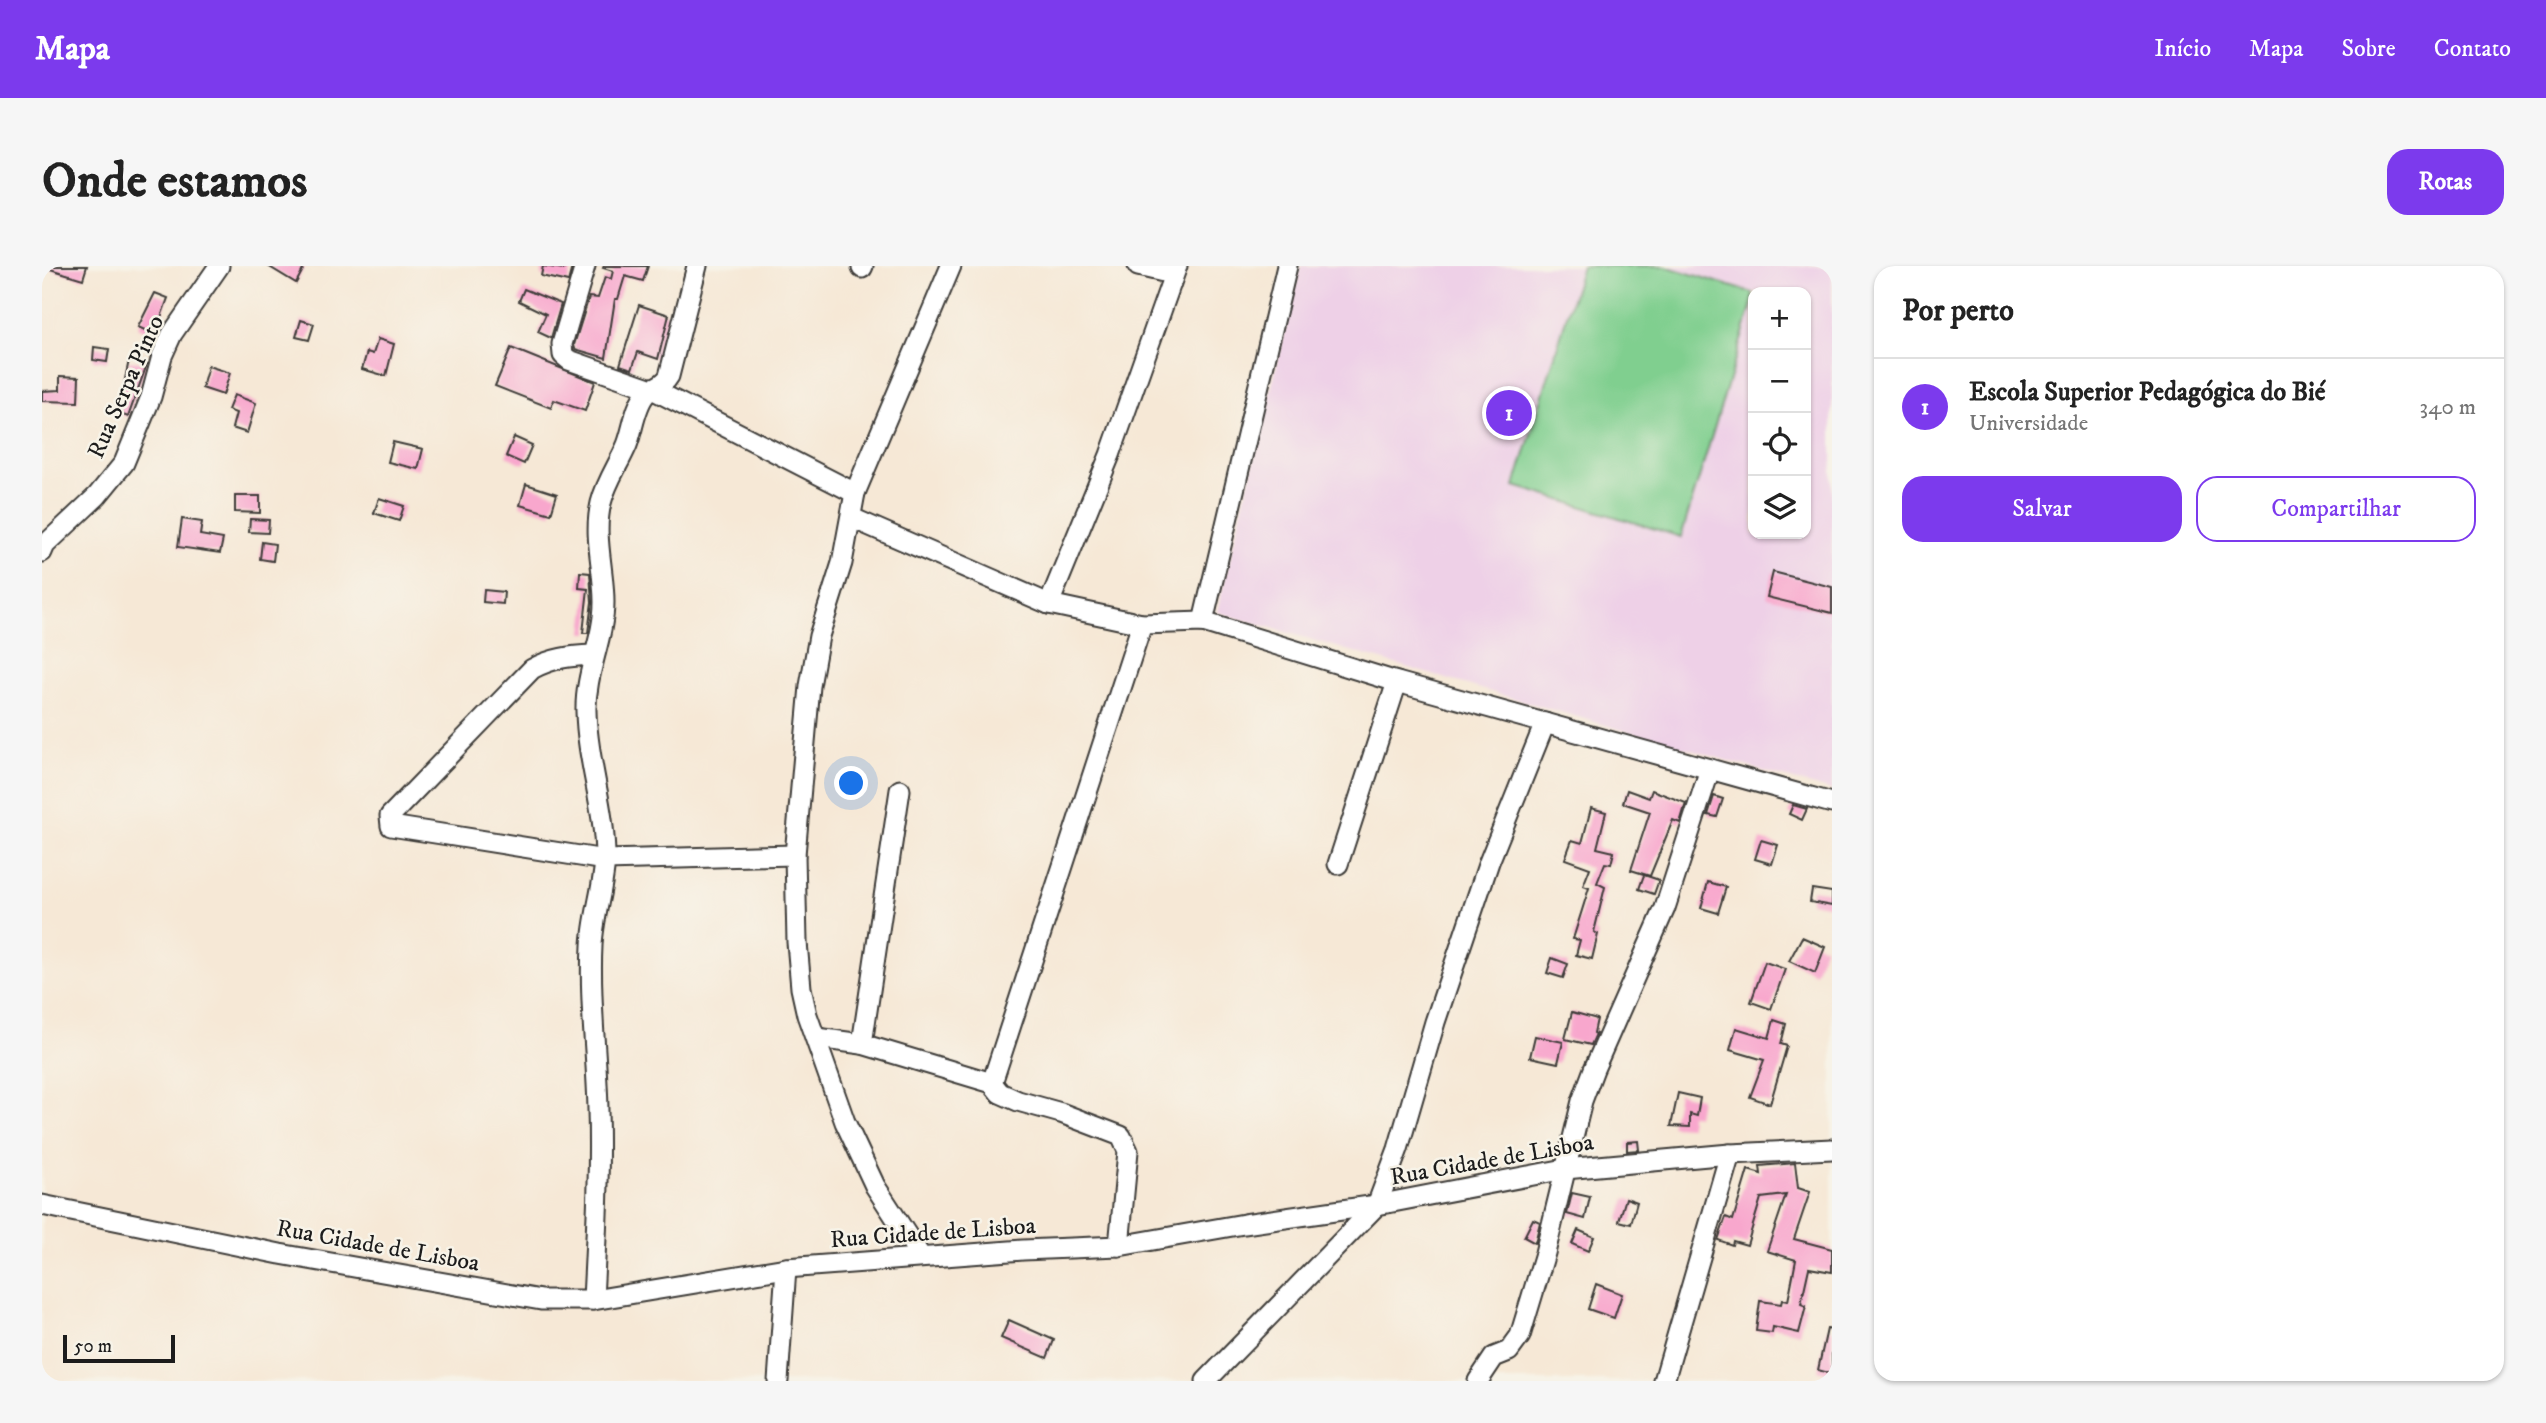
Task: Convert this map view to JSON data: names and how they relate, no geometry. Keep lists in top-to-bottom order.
{
  "streets": {
    "street": ["Rua Serpa Pinto", "Rua Cidade de Lisboa"]
  },
  "scale_bar": "50 m",
  "page": {
    "header": "Mapa",
    "nav": [
      "Início",
      "Mapa",
      "Sobre",
      "Contato"
    ],
    "buttons": [
      "Rotas",
      ["Salvar", "Compartilhar"]
    ],
    "title": "Onde estamos",
    "heading": "Por perto",
    "map_buttons": ["+", "−"],
    "list": [
      {
        "mark": "1",
        "name": "Escola Superior Pedagógica do Bié",
        "note": "Universidade",
        "value": "340 m"
      }
    ],
    "pins": "1",
    "scale": "50 m"
  }
}
